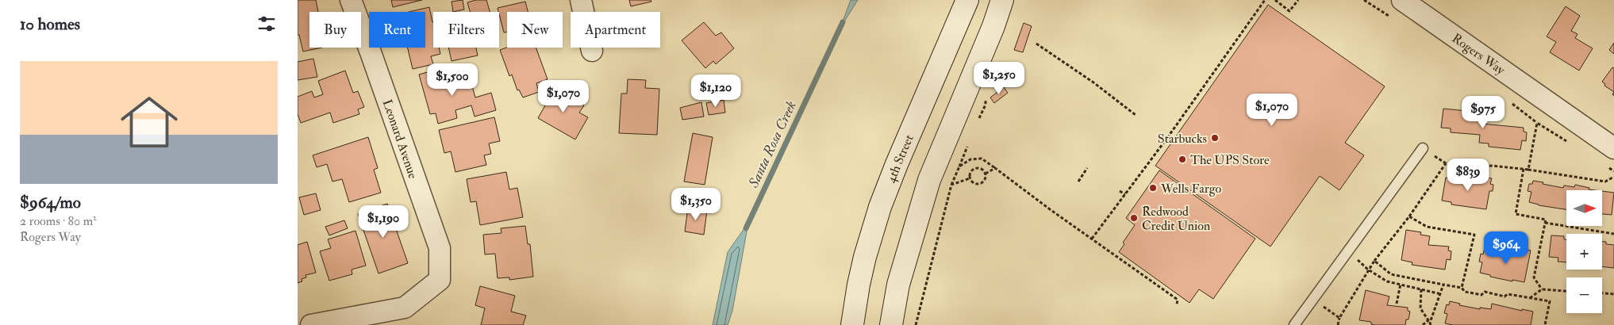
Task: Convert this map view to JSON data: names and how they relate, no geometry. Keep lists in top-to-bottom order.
{
  "streets": {
    "main road": ["4th Street"],
    "street": ["Rogers Way", "Leonard Avenue"]
  },
  "water": ["Santa Rosa Creek"],
  "places": [
    "Starbucks",
    "The UPS Store",
    "Wells Fargo",
    "Redwood Credit Union"
  ],
  "north": "right",
  "page": {
    "heading": "10 homes",
    "chip": [
      "Buy",
      "Rent",
      "Filters",
      "New",
      "Apartment"
    ],
    "list": [
      {
        "name": "$964/mo",
        "note": "2 rooms · 80 m² · Rogers Way"
      }
    ],
    "price": [
      "$1,250",
      "$1,500",
      "$1,120",
      "$1,070",
      "$1,070",
      "$975",
      "$839",
      "$1,350",
      "$1,190",
      "$964"
    ],
    "map_buttons": ["+", "−"]
  }
}
